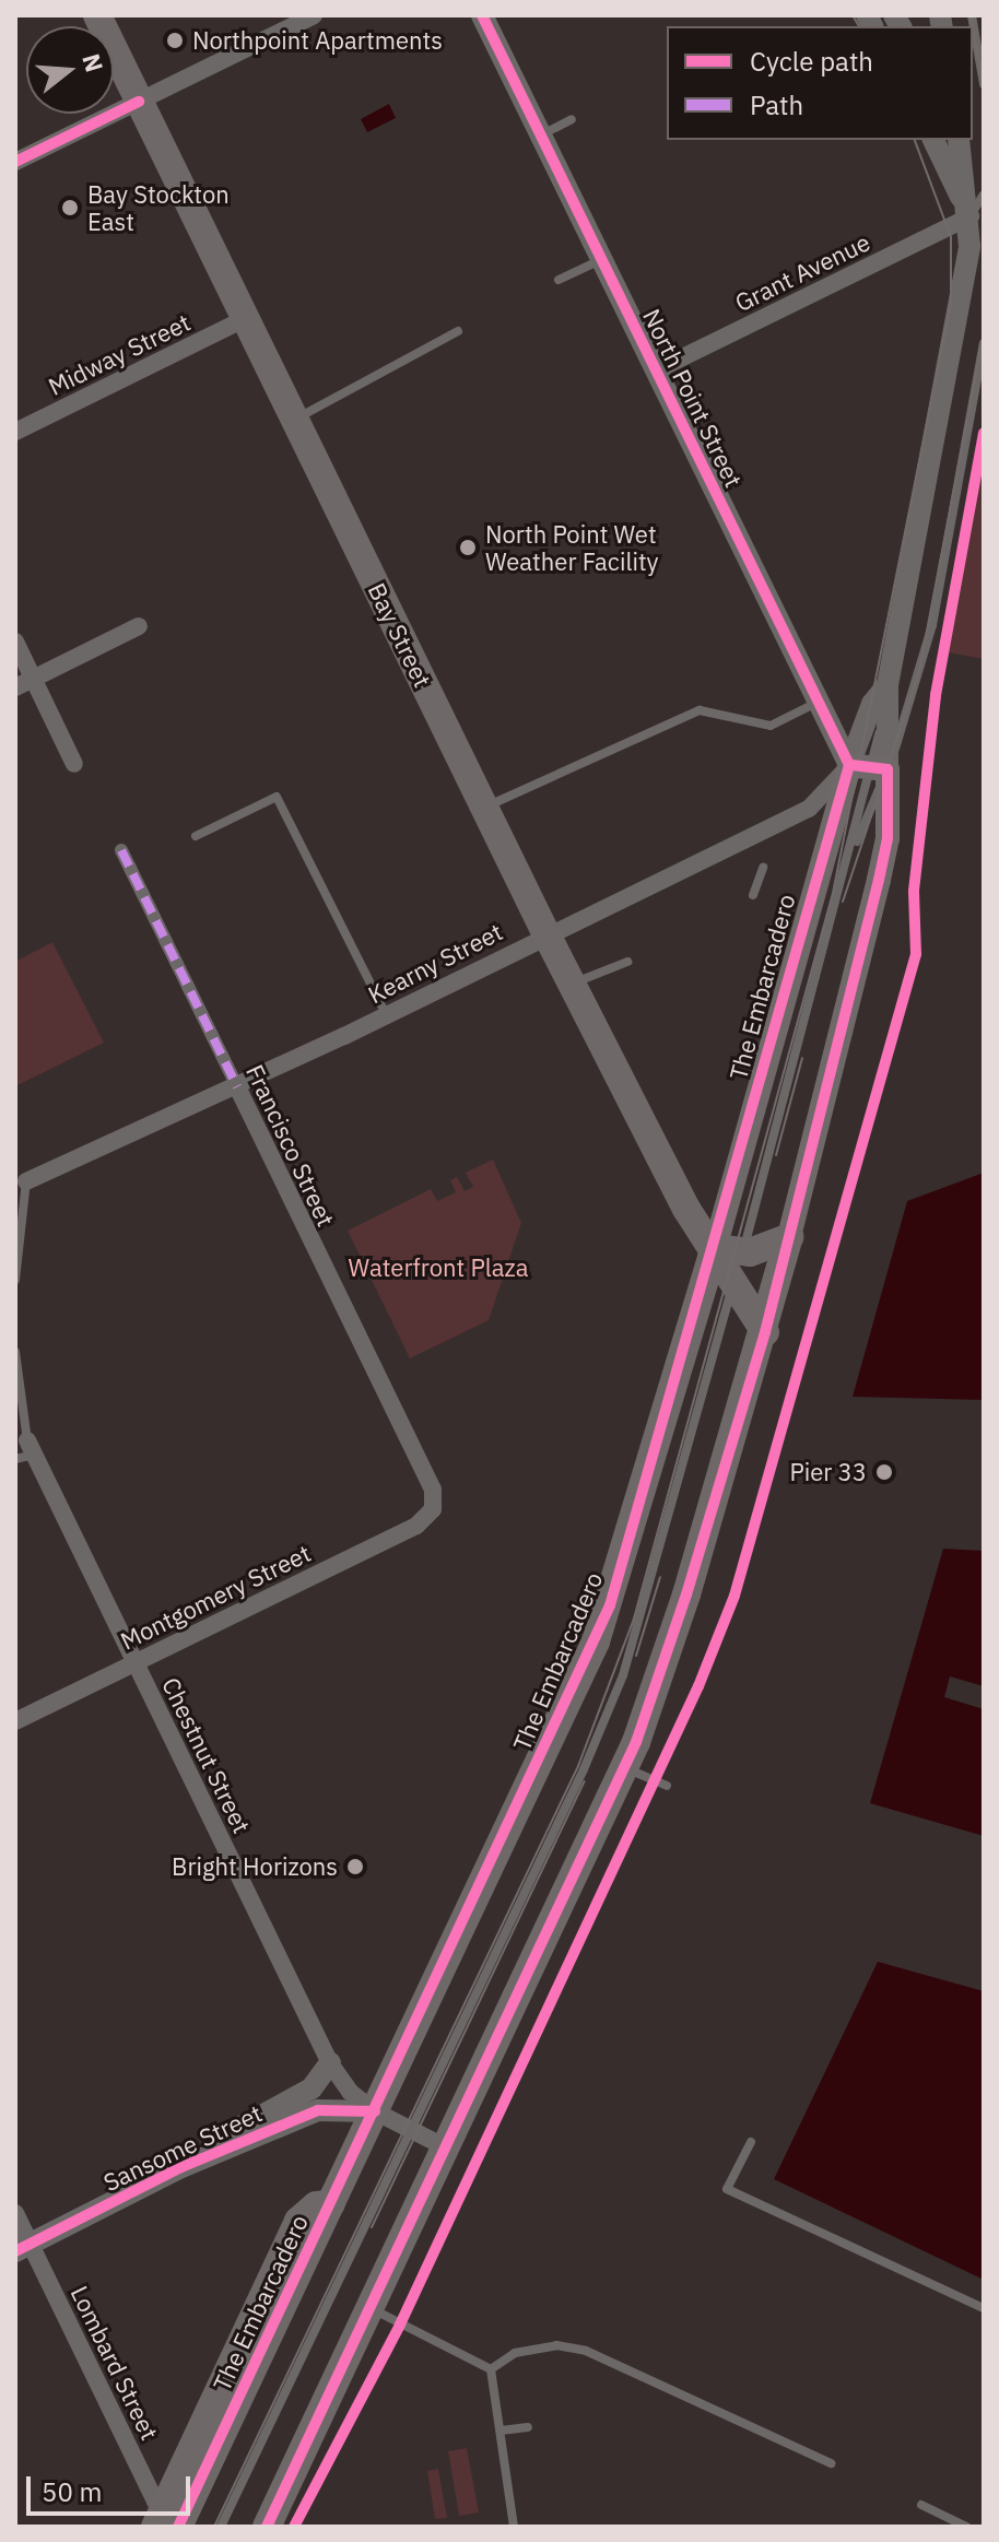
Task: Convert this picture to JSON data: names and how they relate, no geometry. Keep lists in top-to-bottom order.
{
  "streets": {
    "main road": ["Bay Street", "The Embarcadero"],
    "street": [
      "Grant Avenue",
      "Midway Street",
      "North Point Street",
      "Kearny Street",
      "Francisco Street",
      "Montgomery Street",
      "Chestnut Street",
      "Sansome Street",
      "Lombard Street"
    ]
  },
  "crossings": [
    ["Grant Avenue", "North Point Street"],
    ["Grant Avenue", "The Embarcadero"],
    ["Midway Street", "Bay Street"],
    ["North Point Street", "Kearny Street"],
    ["North Point Street", "The Embarcadero"],
    ["Bay Street", "Kearny Street"],
    ["Bay Street", "The Embarcadero"],
    ["Kearny Street", "The Embarcadero"],
    ["Kearny Street", "Francisco Street"],
    ["The Embarcadero", "Chestnut Street"],
    ["The Embarcadero", "Sansome Street"],
    ["The Embarcadero", "Lombard Street"],
    ["Francisco Street", "Montgomery Street"],
    ["Montgomery Street", "Chestnut Street"],
    ["Chestnut Street", "Sansome Street"],
    ["Sansome Street", "Lombard Street"]
  ],
  "parks": ["Waterfront Plaza"],
  "places": [
    "Northpoint Apartments",
    "Bay Stockton East",
    "North Point Wet Weather Facility",
    "Pier 33",
    "Bright Horizons"
  ],
  "legend": ["Cycle path", "Path"],
  "scale_bar": "50 m",
  "north": "right"
}
